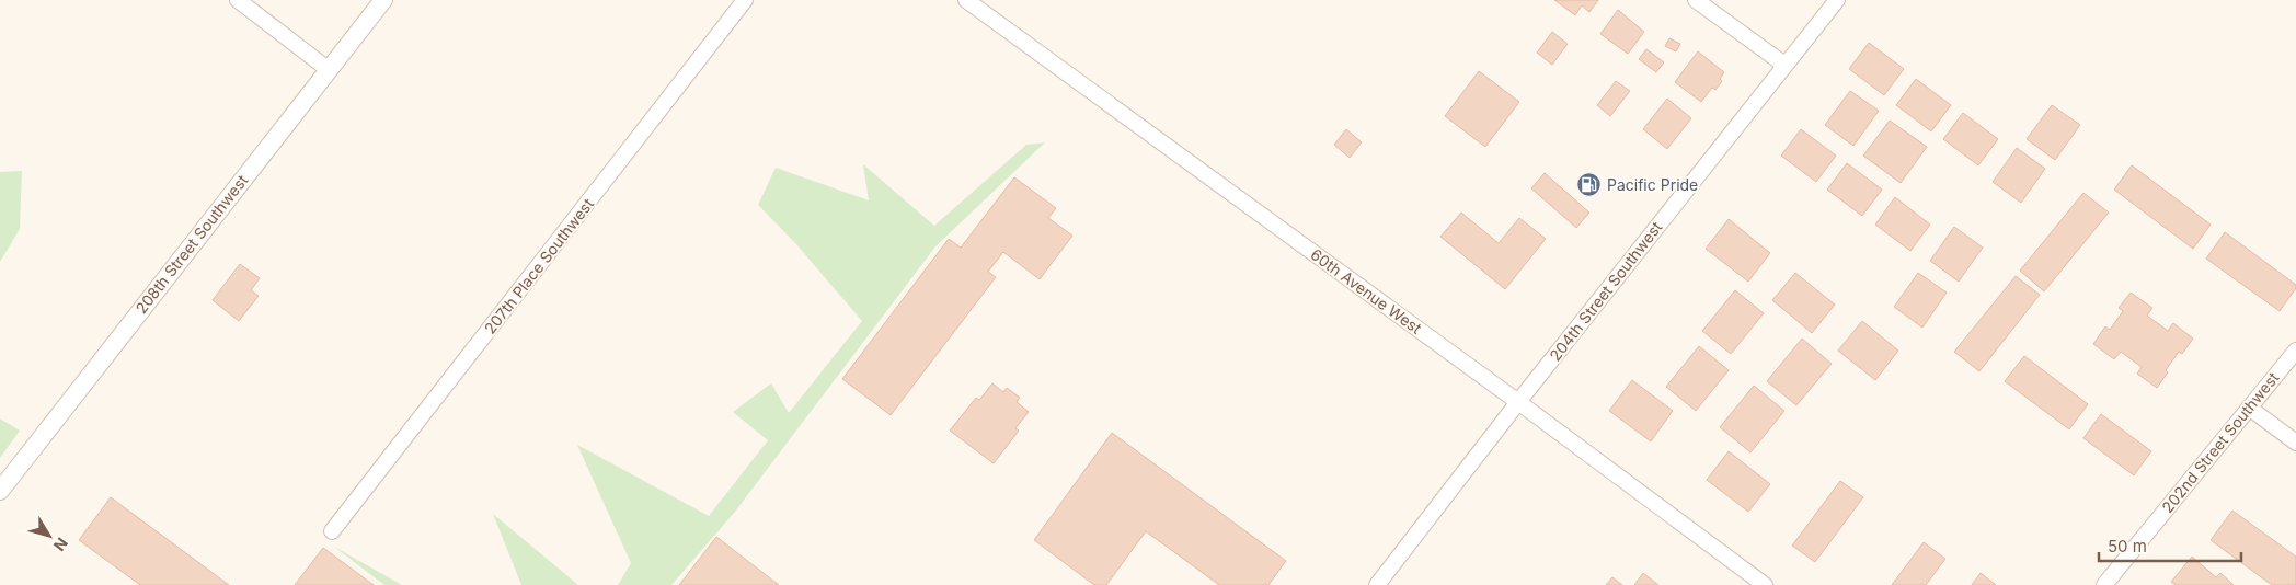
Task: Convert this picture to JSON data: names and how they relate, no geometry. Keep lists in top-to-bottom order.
{
  "streets": {
    "street": [
      "208th Street Southwest",
      "207th Place Southwest",
      "60th Avenue West",
      "204th Street Southwest",
      "202nd Street Southwest"
    ]
  },
  "crossings": [
    ["60th Avenue West", "204th Street Southwest"]
  ],
  "places": {
    "fuel station": ["Pacific Pride"]
  },
  "scale_bar": "50 m",
  "north": "bottom right"
}
